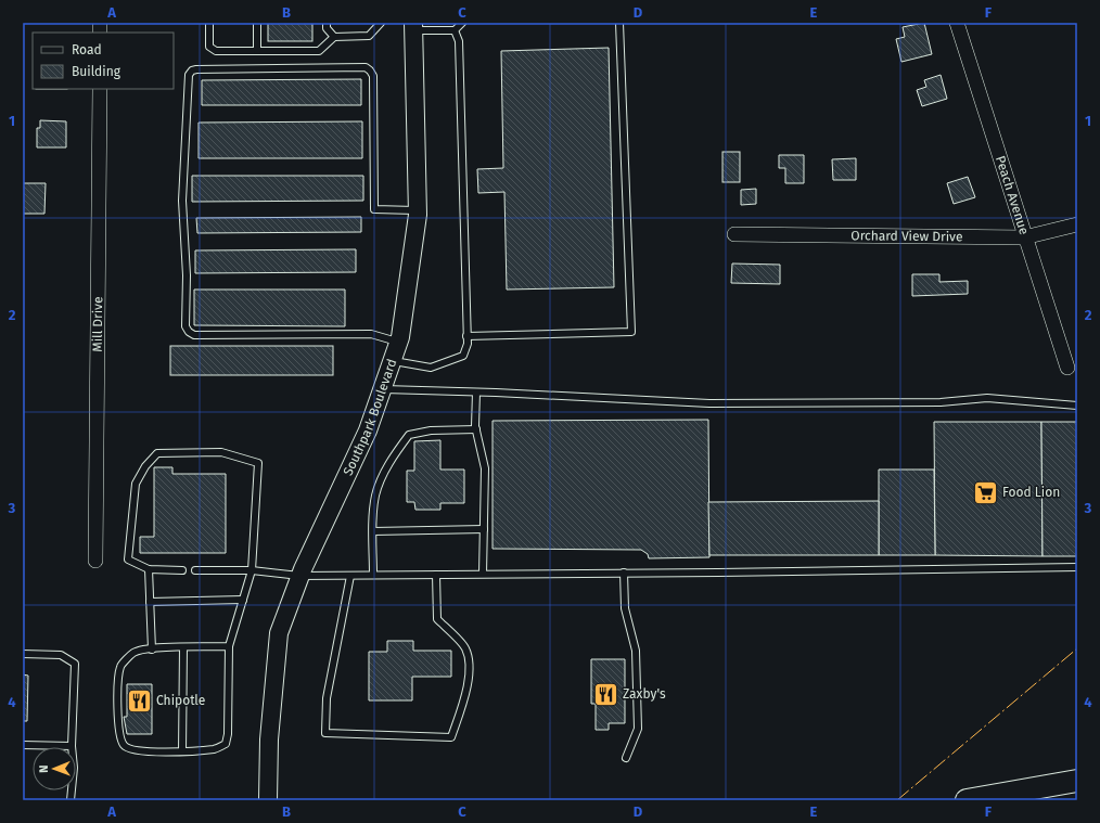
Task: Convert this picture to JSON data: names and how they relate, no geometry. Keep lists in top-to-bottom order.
{
  "streets": {
    "street": [
      "Peach Avenue",
      "Orchard View Drive",
      "Mill Drive",
      "Southpark Boulevard"
    ]
  },
  "crossings": [
    ["Peach Avenue", "Orchard View Drive"]
  ],
  "places": {
    "supermarket": ["Food Lion"],
    "restaurant": ["Zaxby's", "Chipotle"]
  },
  "legend": ["Road", "Building"],
  "north": "left",
  "grid": {
    "columns": [
      "A",
      "B",
      "C",
      "D",
      "E",
      "F"
    ],
    "rows": [
      "1",
      "2",
      "3",
      "4"
    ]
  }
}
